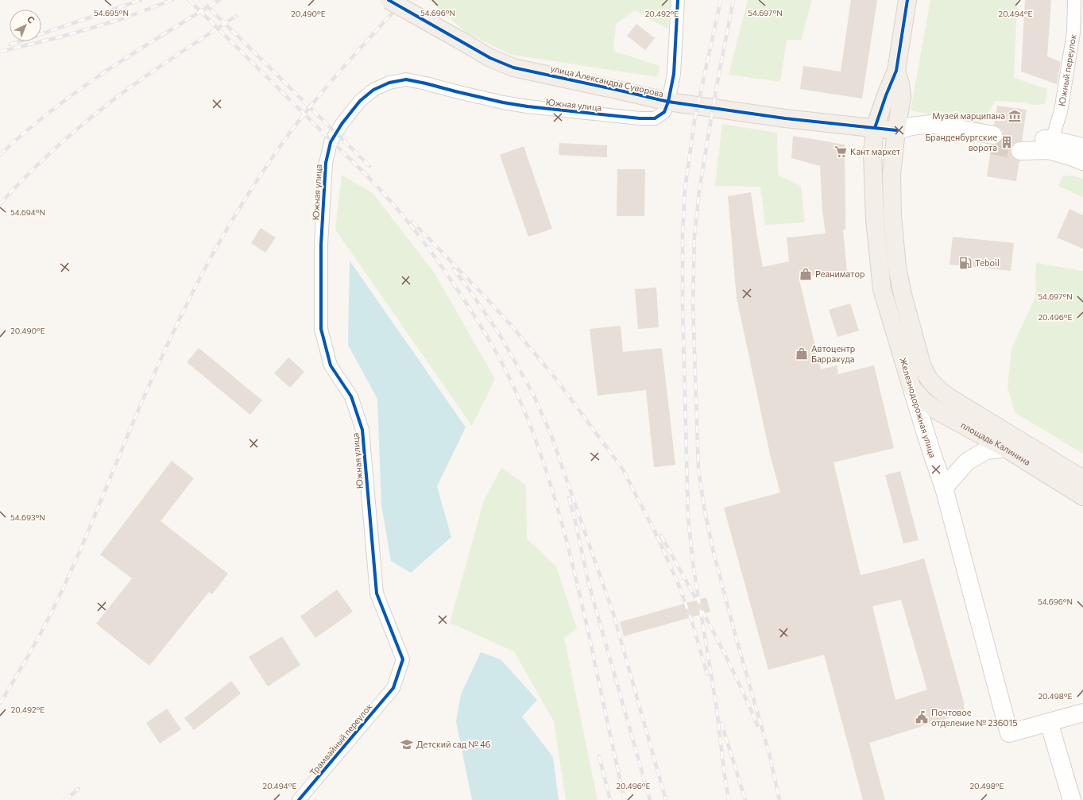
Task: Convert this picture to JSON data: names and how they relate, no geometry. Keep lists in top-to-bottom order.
{
  "streets": {
    "main road": ["улица Александра Суворова", "Железнодорожная улица", "площадь Калинина"],
    "street": ["Южный переулок", "Южная улица", "Трамвайный переулок"]
  },
  "crossings": [
    ["улица Александра Суворова", "Южная улица"],
    ["улица Александра Суворова", "Железнодорожная улица"],
    ["Южная улица", "Трамвайный переулок"],
    ["Железнодорожная улица", "площадь Калинина"]
  ],
  "places": {
    "museum": ["Музей марципана"],
    "building": ["Бранденбургские ворота"],
    "supermarket": ["Кант маркет"],
    "fuel station": ["Teboil"],
    "shop": ["Реаниматор", "Автоцентр Барракуда"],
    "public building": ["Почтовое отделение № 236015"],
    "school or university": ["Детский сад № 46"]
  },
  "north": "top right",
  "coordinates": [
    "54.697°N",
    "54.695°N",
    "54.696°N",
    "20.490°E",
    "20.492°E",
    "20.494°E",
    "54.694°N",
    "20.496°E",
    "54.693°N",
    "20.498°E"
  ]
}
